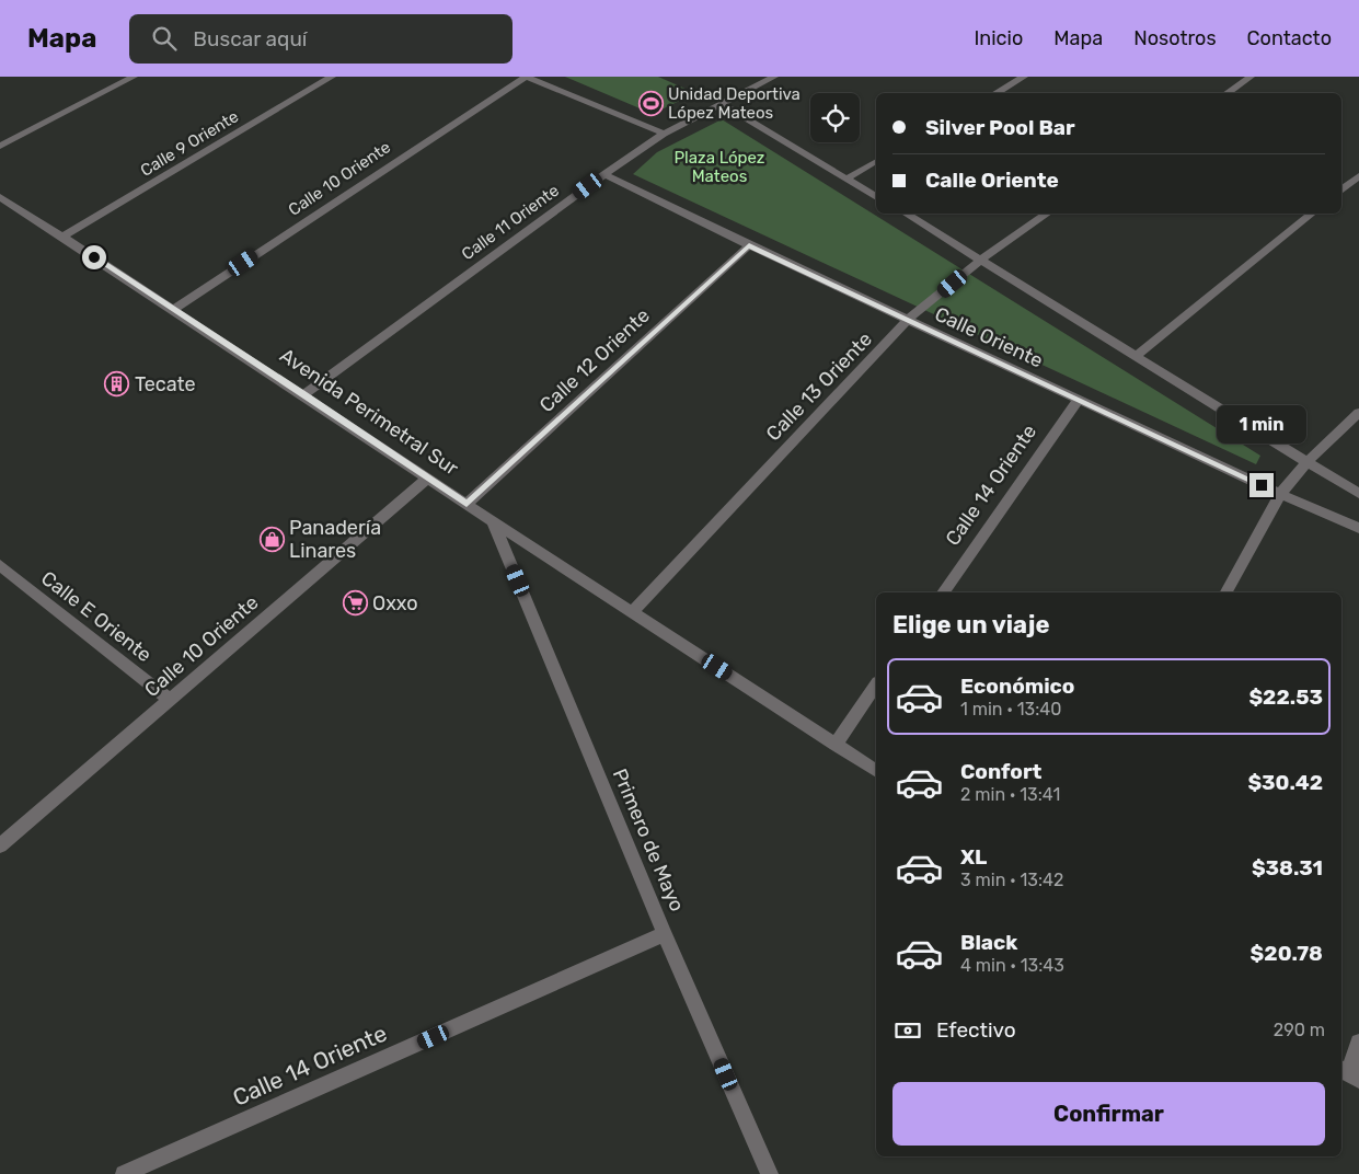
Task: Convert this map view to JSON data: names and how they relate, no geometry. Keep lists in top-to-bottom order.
{
  "streets": {
    "street": [
      "Calle 9 Oriente",
      "Calle 10 Oriente",
      "Calle 11 Oriente",
      "Calle Oriente",
      "Calle 12 Oriente",
      "Calle 13 Oriente",
      "Avenida Perimetral Sur",
      "Calle 14 Oriente",
      "Calle E Oriente",
      "Primero de Mayo"
    ]
  },
  "crossings": [
    ["Calle 9 Oriente", "Avenida Perimetral Sur"],
    ["Calle 10 Oriente", "Avenida Perimetral Sur"],
    ["Calle 10 Oriente", "Calle E Oriente"],
    ["Calle 11 Oriente", "Calle Oriente"],
    ["Calle 11 Oriente", "Avenida Perimetral Sur"],
    ["Calle Oriente", "Calle 12 Oriente"],
    ["Calle Oriente", "Calle 13 Oriente"],
    ["Calle Oriente", "Calle 14 Oriente"],
    ["Calle 12 Oriente", "Avenida Perimetral Sur"],
    ["Calle 13 Oriente", "Avenida Perimetral Sur"],
    ["Avenida Perimetral Sur", "Primero de Mayo"],
    ["Calle 14 Oriente", "Primero de Mayo"]
  ],
  "parks": ["Plaza López Mateos"],
  "places": {
    "sports": ["Unidad Deportiva López Mateos"],
    "building": ["Tecate"],
    "shop": ["Panadería Linares"],
    "supermarket": ["Oxxo"]
  },
  "page": {
    "header": "Mapa",
    "search": "Buscar aquí",
    "nav": [
      "Inicio",
      "Mapa",
      "Nosotros",
      "Contacto"
    ],
    "banner": ["Silver Pool Bar", "Calle Oriente"],
    "bubble": "1 min",
    "heading": "Elige un viaje",
    "list": [
      {
        "name": "Económico",
        "note": "1 min · 13:40",
        "value": "$22.53"
      },
      {
        "name": "Confort",
        "note": "2 min · 13:41",
        "value": "$30.42"
      },
      {
        "name": "XL",
        "note": "3 min · 13:42",
        "value": "$38.31"
      },
      {
        "name": "Black",
        "note": "4 min · 13:43",
        "value": "$20.78"
      }
    ],
    "pay": ["Efectivo", "290 m"],
    "buttons": "Confirmar"
  }
}
